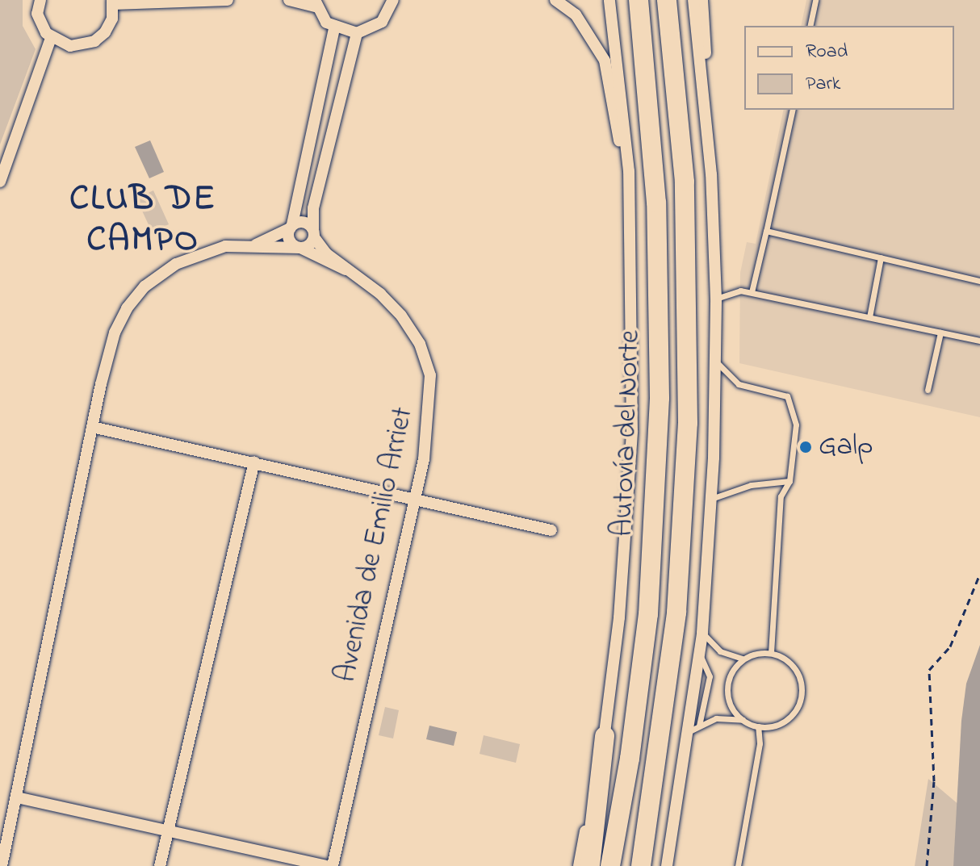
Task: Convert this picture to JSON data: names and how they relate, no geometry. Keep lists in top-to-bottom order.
{
  "streets": {
    "highway": ["Autovía del Norte"],
    "street": ["Avenida de Emilio Arriet"]
  },
  "districts": ["CLUB DE CAMPO"],
  "places": ["Galp"],
  "legend": ["Road", "Park"]
}
